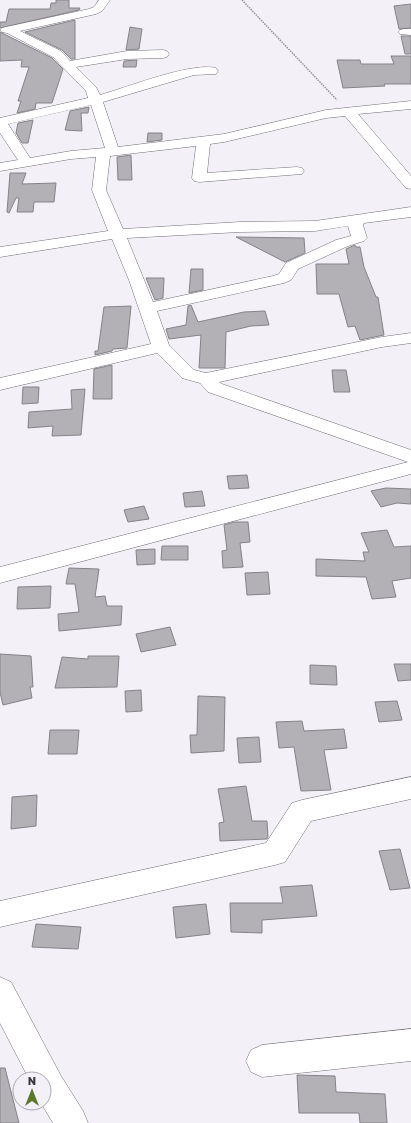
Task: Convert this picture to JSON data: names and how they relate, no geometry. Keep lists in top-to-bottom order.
{
  "north": "top"
}
